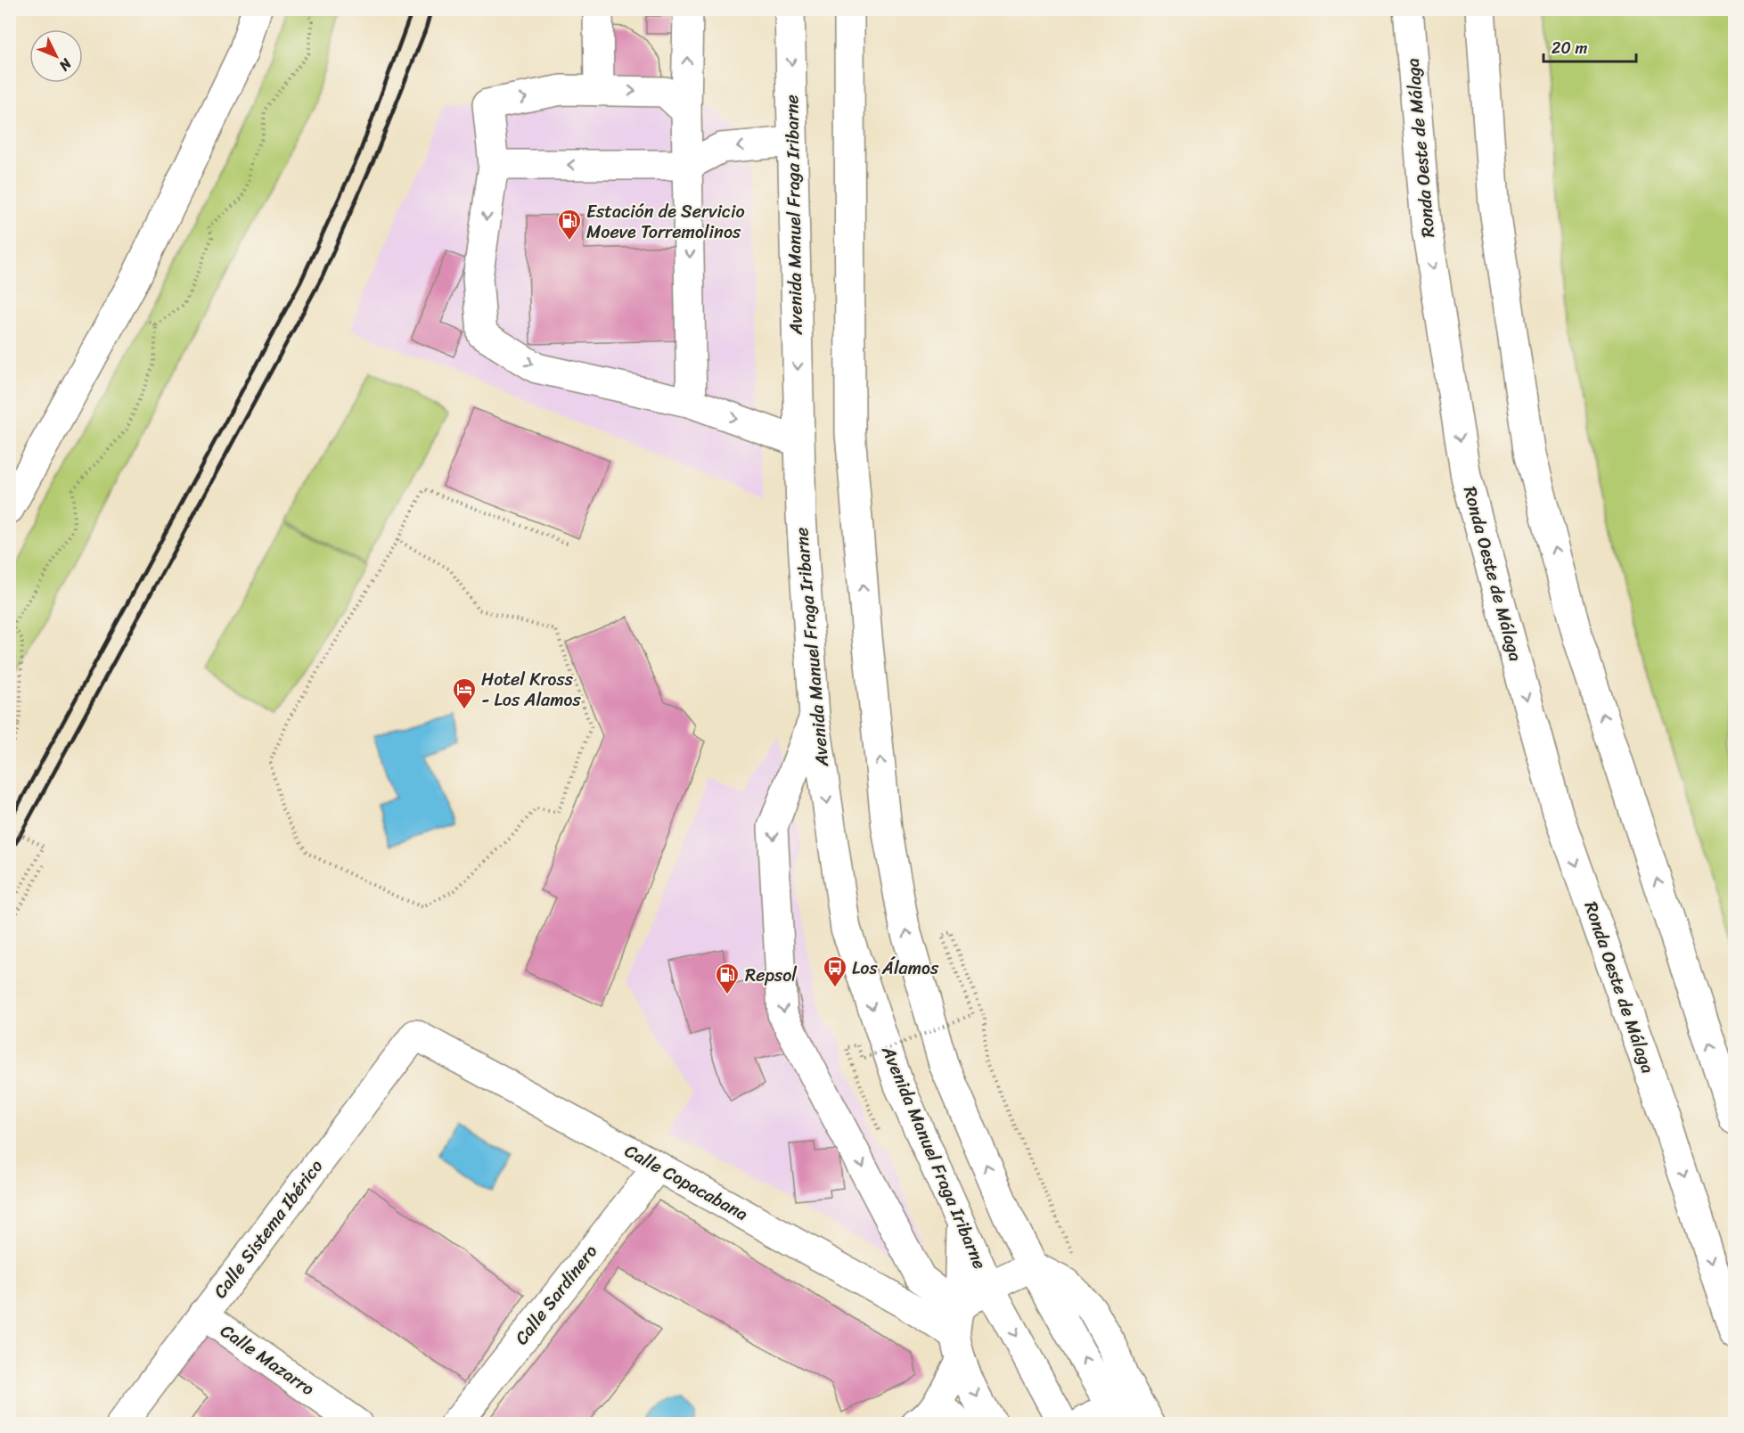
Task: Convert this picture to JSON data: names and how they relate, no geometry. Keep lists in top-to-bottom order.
{
  "streets": {
    "main road": [
      "Ronda Oeste de Málaga",
      "Avenida Manuel Fraga Iribarne",
      "Calle Copacabana",
      "Calle Sistema Ibérico",
      "Calle Sardinero",
      "Calle Mazarro"
    ]
  },
  "crossings": [
    ["Calle Copacabana", "Calle Sistema Ibérico"],
    ["Calle Copacabana", "Calle Sardinero"],
    ["Calle Sistema Ibérico", "Calle Mazarro"]
  ],
  "places": {
    "fuel station": ["Estación de Servicio Moeve Torremolinos", "Repsol"],
    "hotel": ["Hotel Kross - Los Alamos"],
    "bus stop": ["Los Álamos"]
  },
  "scale_bar": "20 m",
  "north": "bottom right"
}
